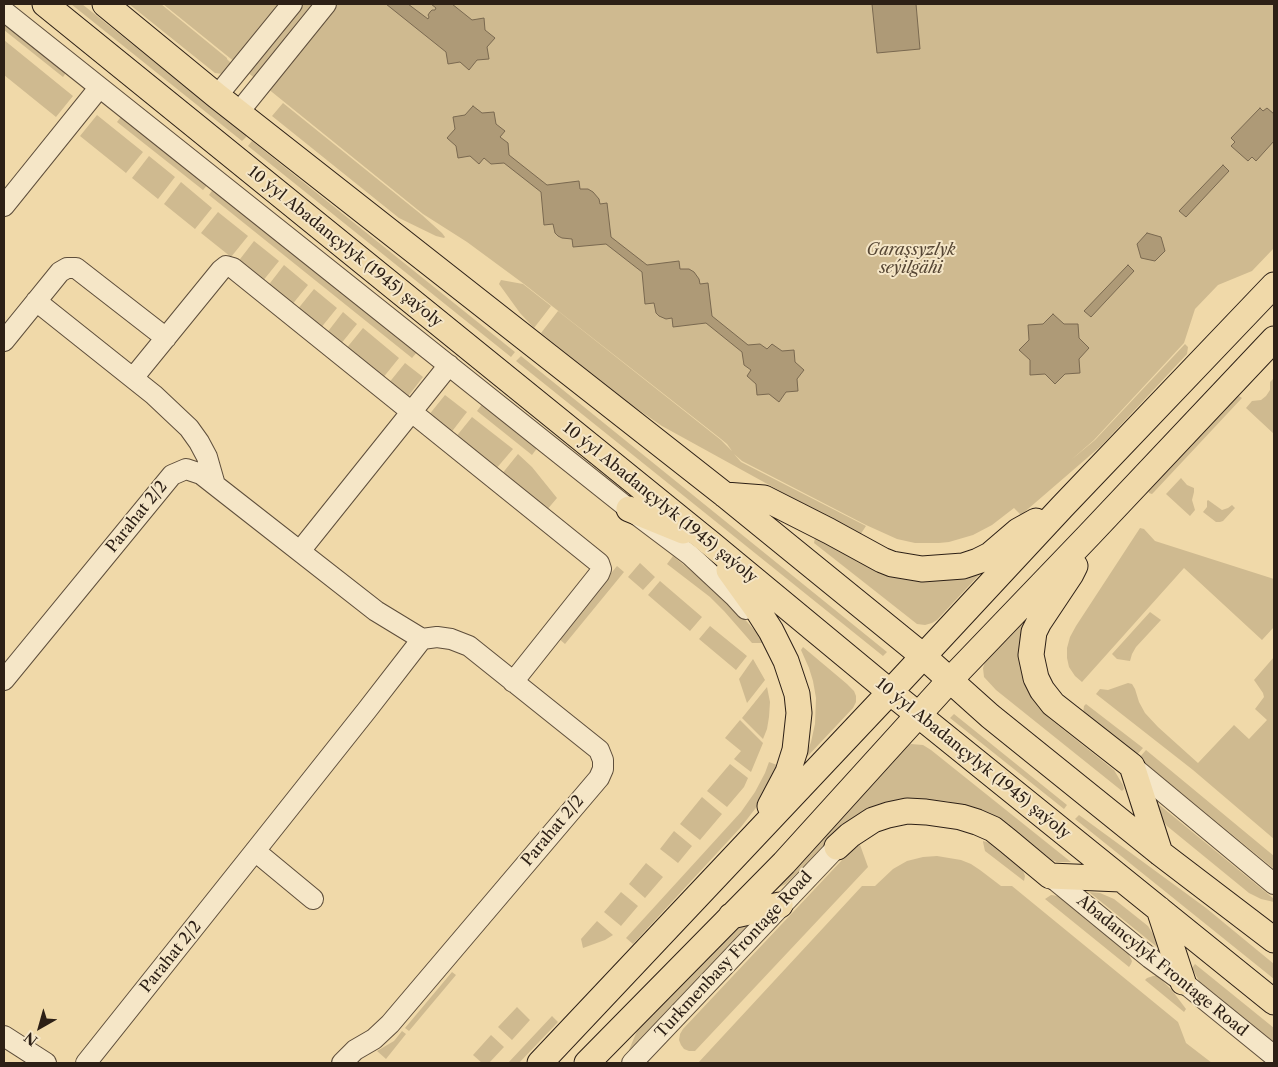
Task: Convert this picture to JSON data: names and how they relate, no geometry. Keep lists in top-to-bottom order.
{
  "streets": {
    "main road": ["10 ýyl Abadançylyk (1945) şaýoly"],
    "street": ["Parahat 2/2", "Turkmenbasy Frontage Road", "Abadancylyk Frontage Road"]
  },
  "parks": ["Garaşsyzlyk seýilgähi"],
  "north": "bottom left"
}
